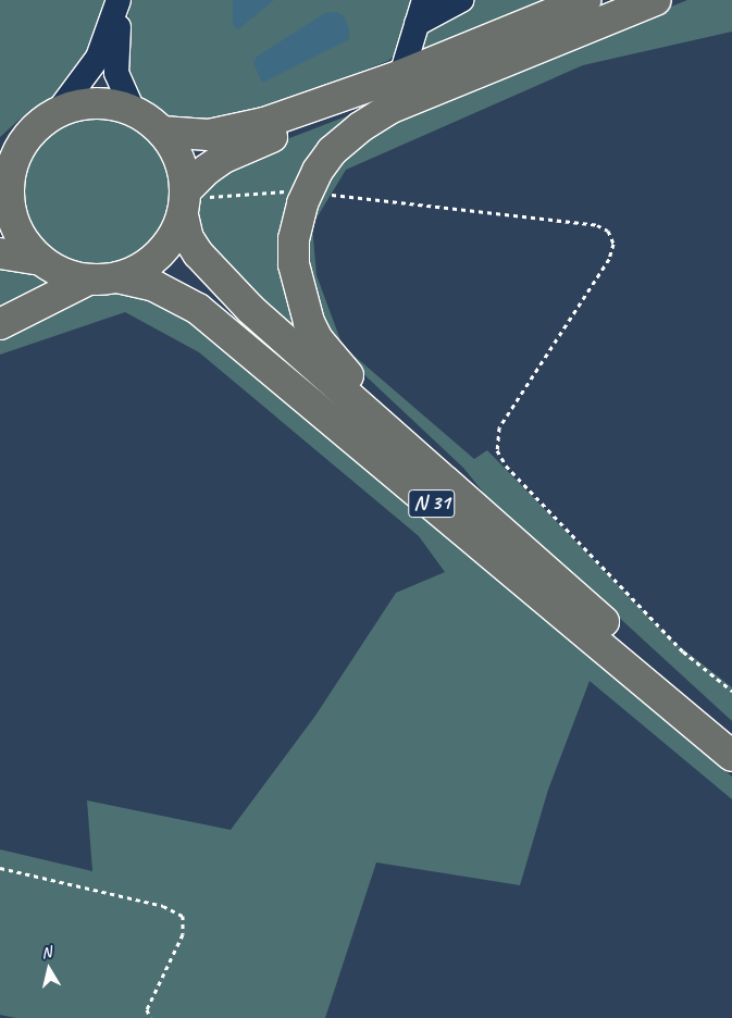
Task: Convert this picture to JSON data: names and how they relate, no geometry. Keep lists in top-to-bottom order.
{
  "streets": {
    "main road": ["N 31"]
  },
  "north": "top"
}
